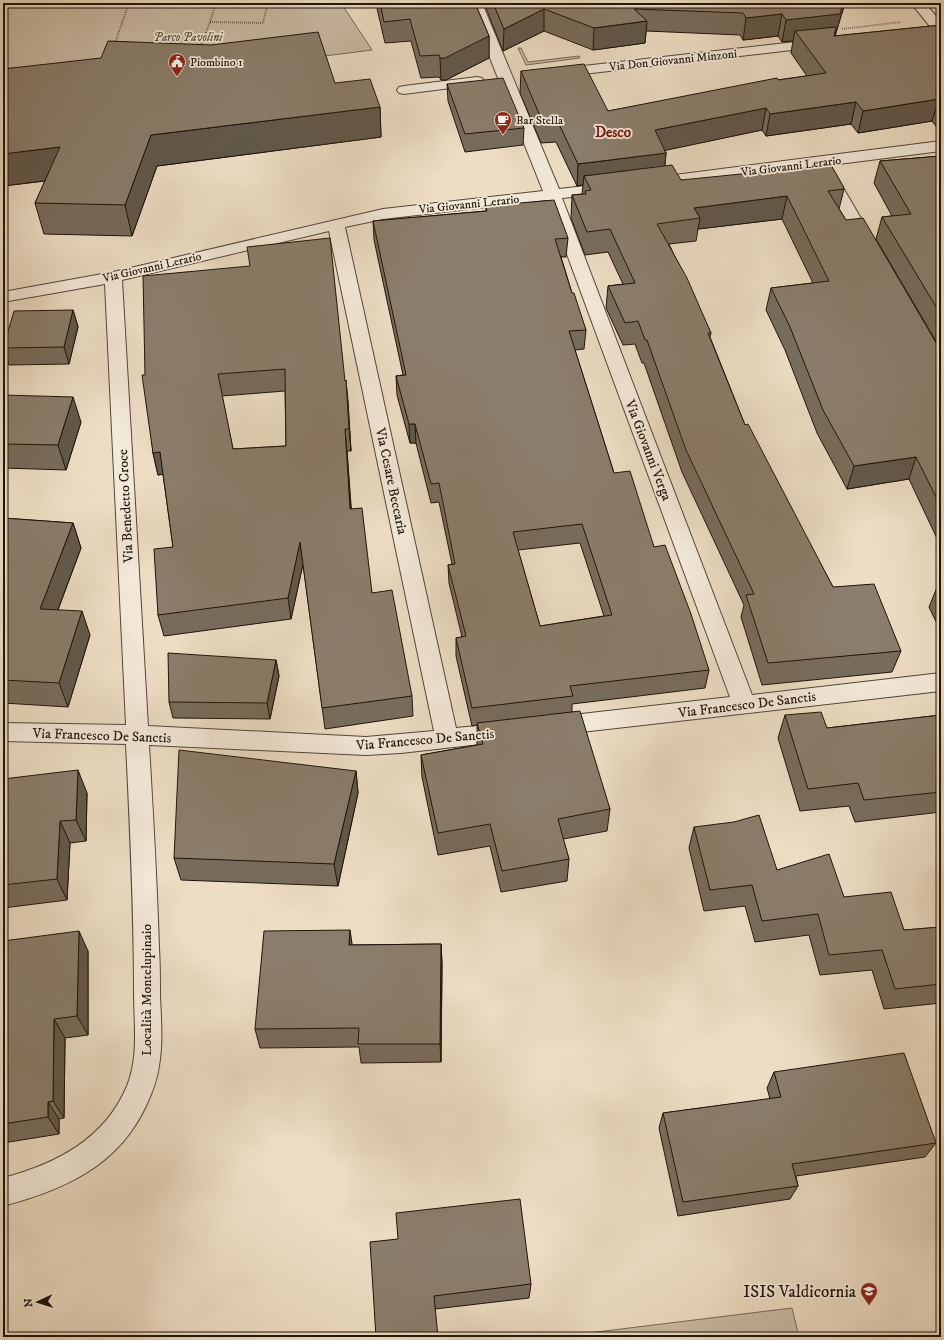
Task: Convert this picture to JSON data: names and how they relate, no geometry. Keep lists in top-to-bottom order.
{
  "streets": {
    "street": [
      "Via Don Giovanni Minzoni",
      "Via Giovanni Lerario",
      "Via Giovanni Verga",
      "Via Cesare Beccaria",
      "Via Benedetto Croce",
      "Via Francesco De Sanctis",
      "Località Montelupinaio"
    ]
  },
  "crossings": [
    ["Via Giovanni Lerario", "Via Giovanni Verga"],
    ["Via Giovanni Lerario", "Via Cesare Beccaria"],
    ["Via Giovanni Lerario", "Via Benedetto Croce"],
    ["Via Giovanni Verga", "Via Francesco De Sanctis"],
    ["Via Cesare Beccaria", "Via Francesco De Sanctis"],
    ["Via Benedetto Croce", "Via Francesco De Sanctis"],
    ["Via Benedetto Croce", "Località Montelupinaio"],
    ["Via Francesco De Sanctis", "Località Montelupinaio"]
  ],
  "districts": ["Desco"],
  "parks": ["Parco Pavolini"],
  "places": {
    "public building": ["Piombino 1"],
    "cafe": ["Bar Stella"],
    "school or university": ["ISIS Valdicornia"]
  },
  "north": "left"
}
